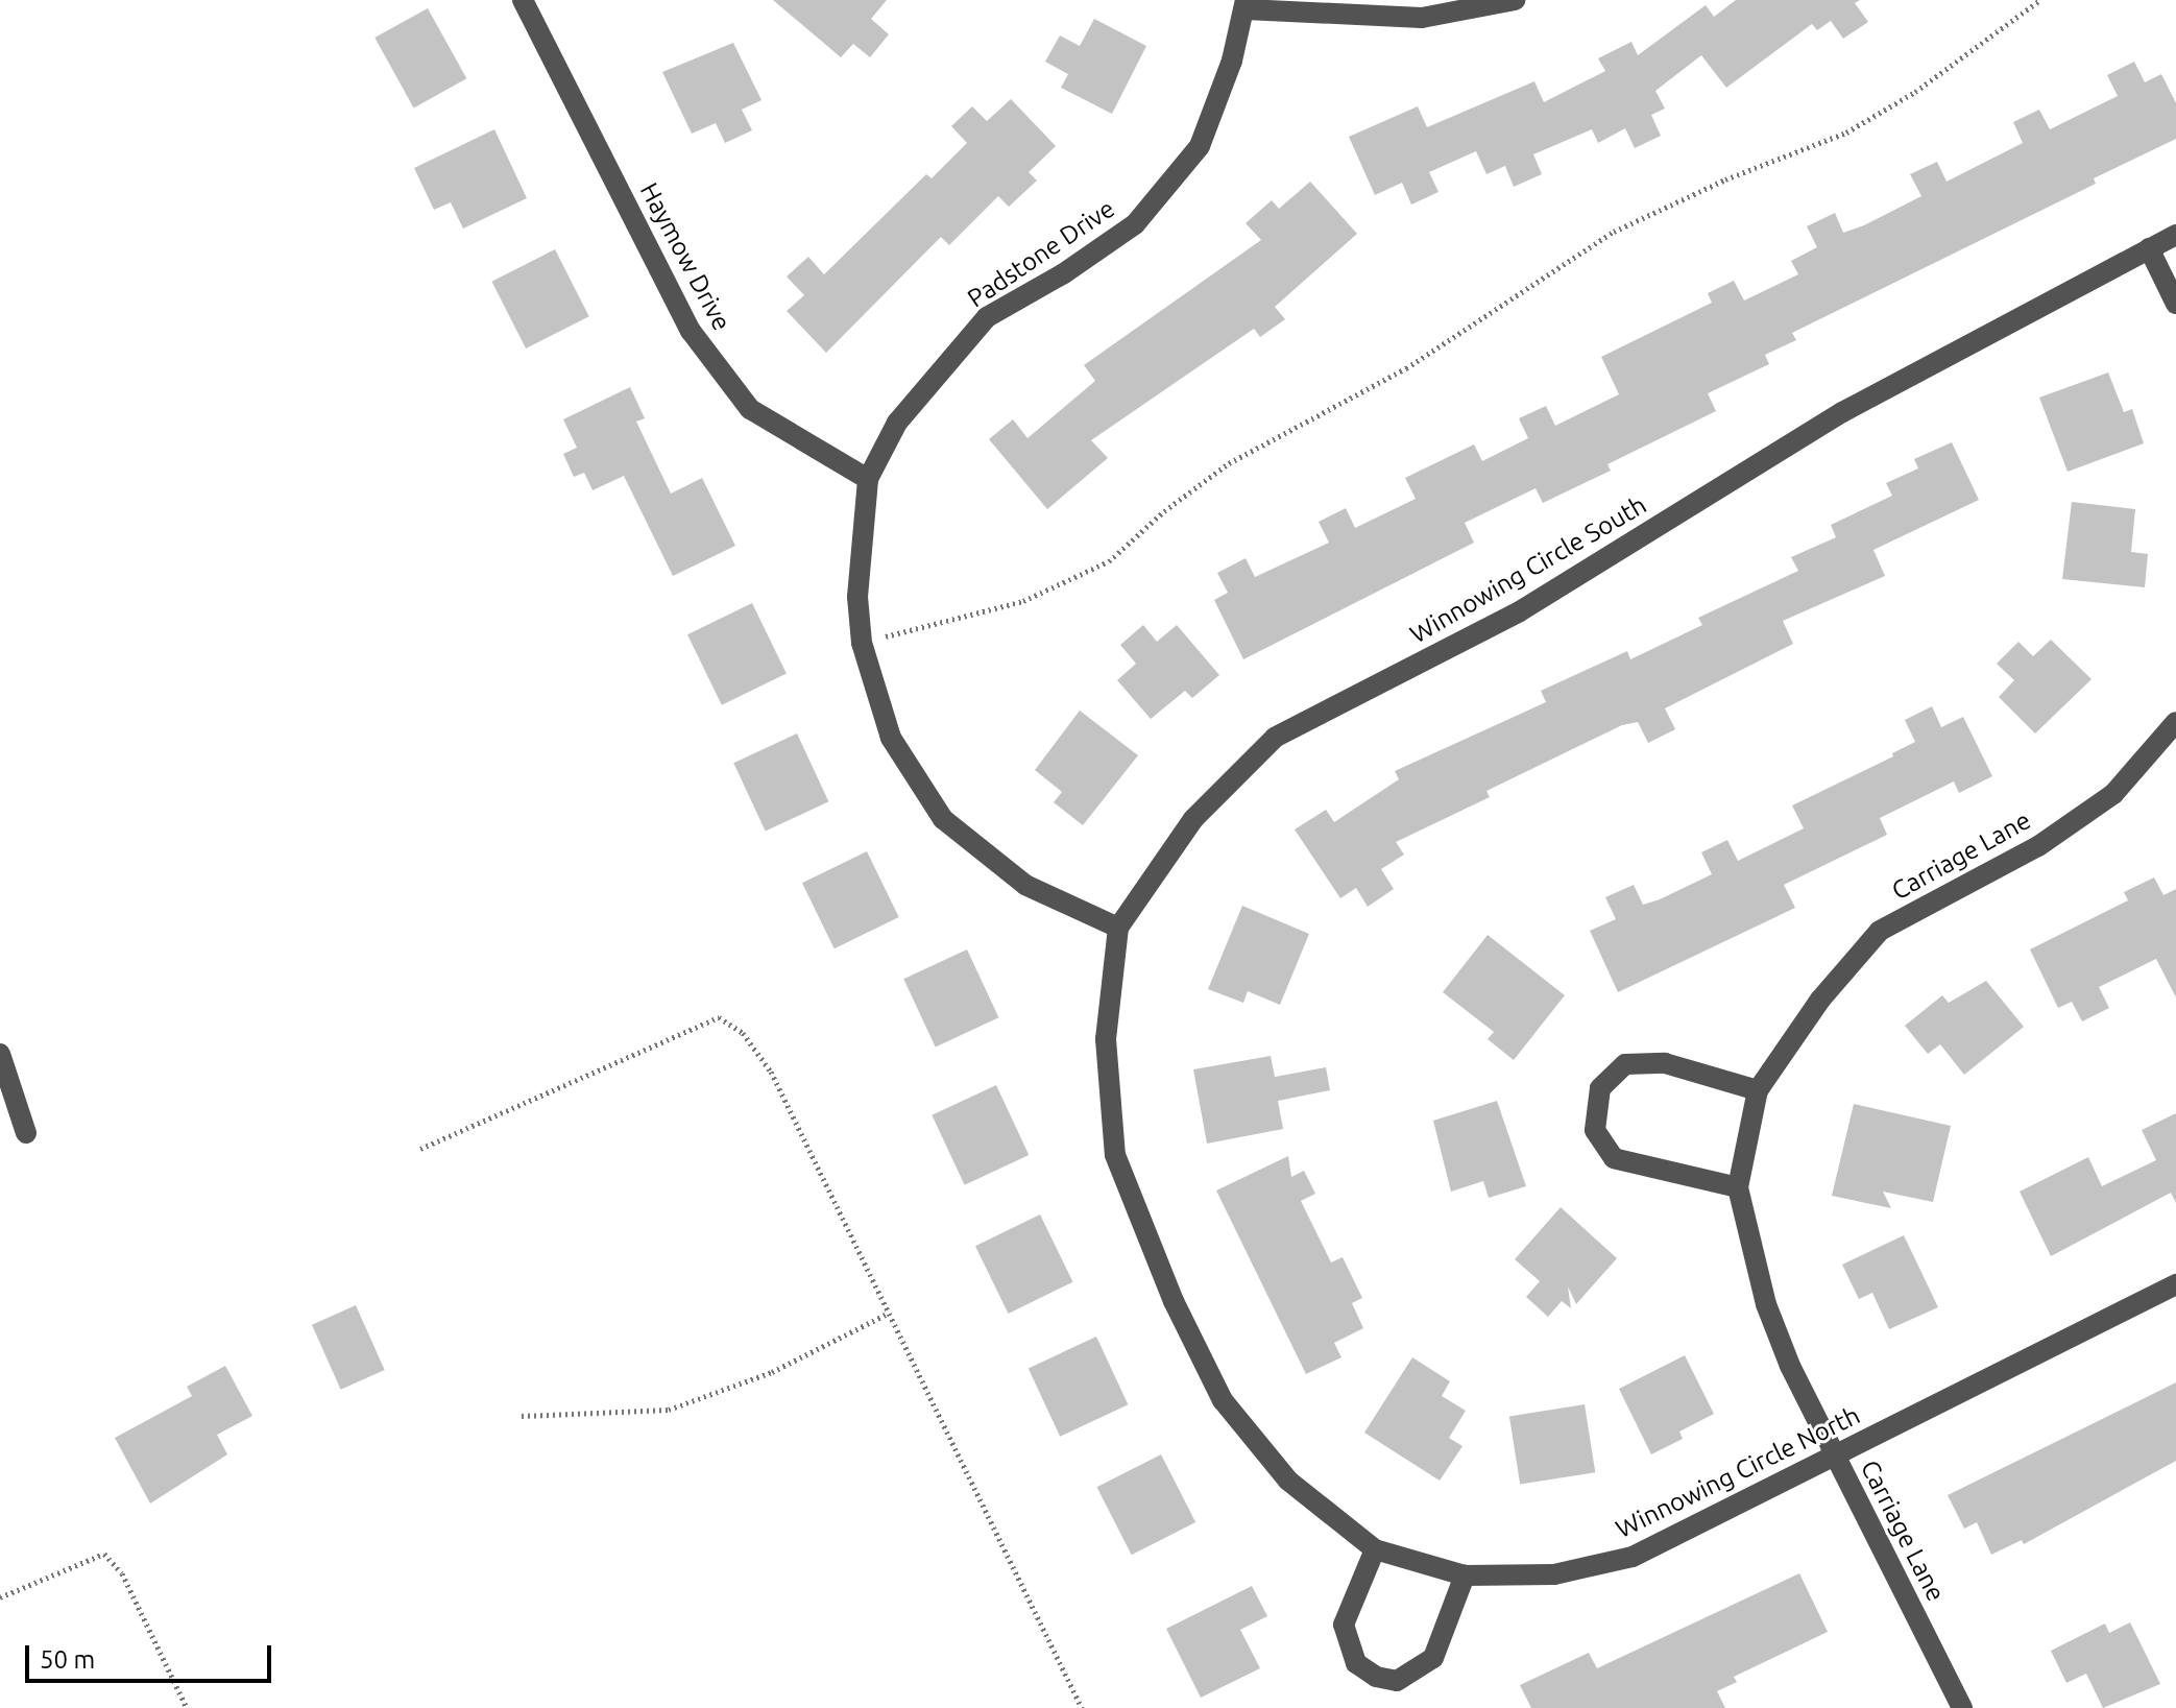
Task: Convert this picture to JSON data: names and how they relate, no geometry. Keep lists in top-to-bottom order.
{
  "streets": {
    "street": [
      "Padstone Drive",
      "Haymow Drive",
      "Winnowing Circle South",
      "Carriage Lane",
      "Winnowing Circle North"
    ]
  },
  "crossings": [
    ["Padstone Drive", "Haymow Drive"],
    ["Padstone Drive", "Winnowing Circle South"],
    ["Winnowing Circle South", "Winnowing Circle North"],
    ["Carriage Lane", "Winnowing Circle North"]
  ],
  "scale_bar": "50 m"
}
